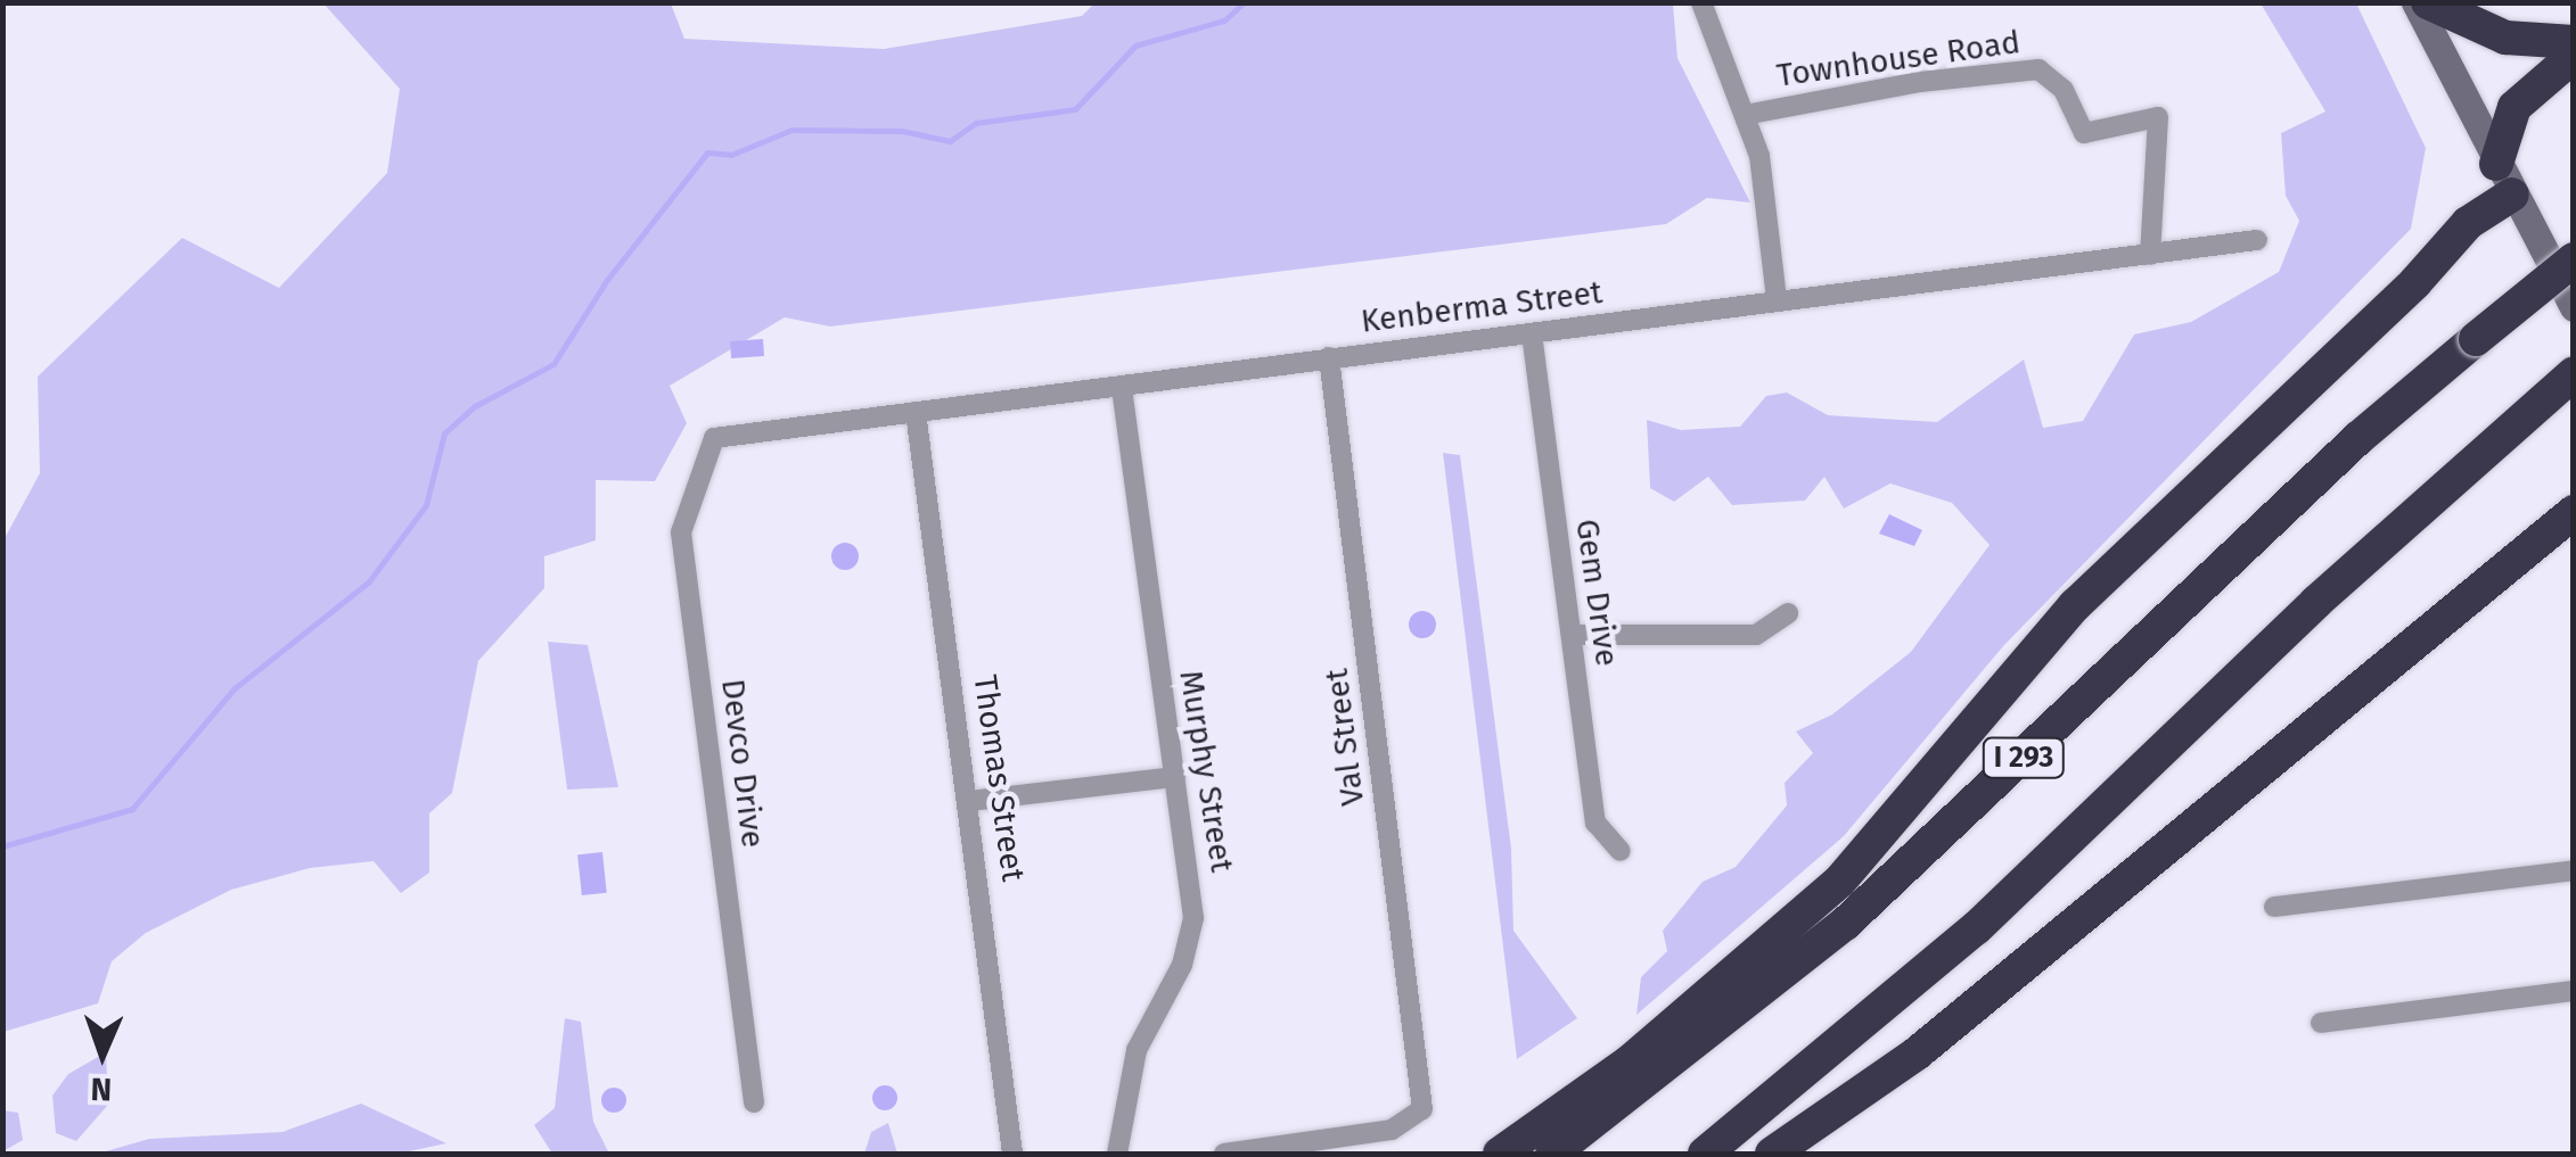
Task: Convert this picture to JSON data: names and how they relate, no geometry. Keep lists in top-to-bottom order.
{
  "streets": {
    "highway": ["I 293"],
    "street": [
      "Townhouse Road",
      "Kenberma Street",
      "Gem Drive",
      "Val Street",
      "Devco Drive",
      "Murphy Street",
      "Thomas Street"
    ]
  },
  "crossings": [
    ["Townhouse Road", "Kenberma Street"],
    ["Kenberma Street", "Gem Drive"],
    ["Kenberma Street", "Val Street"],
    ["Kenberma Street", "Devco Drive"],
    ["Kenberma Street", "Murphy Street"],
    ["Kenberma Street", "Thomas Street"]
  ],
  "north": "bottom"
}
